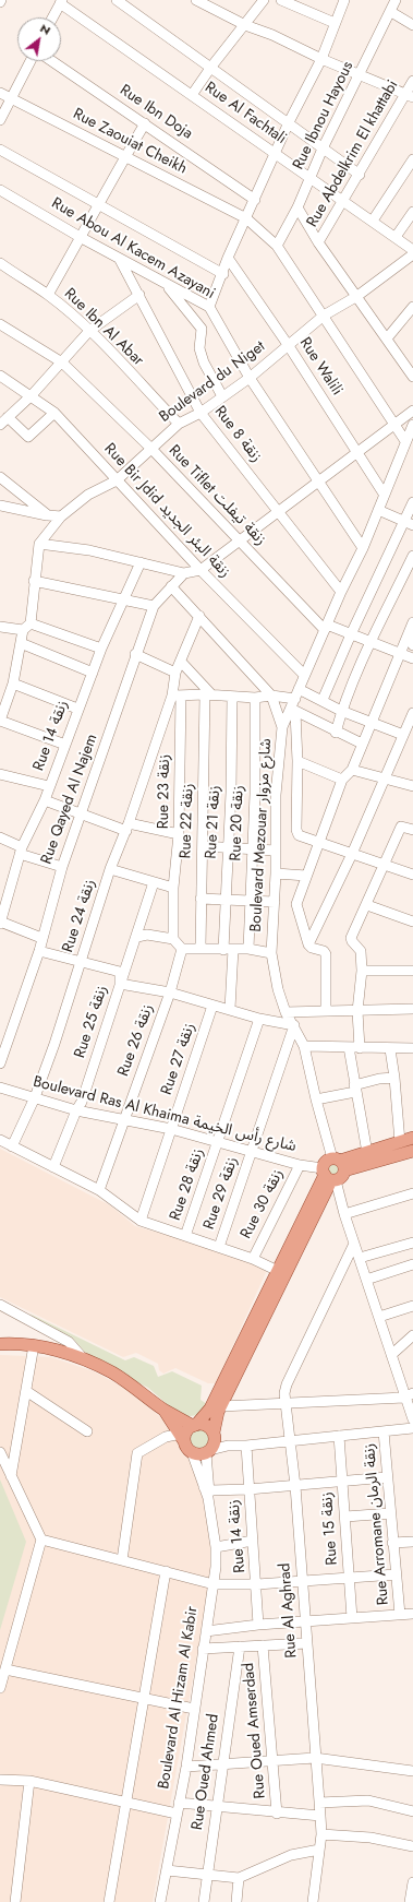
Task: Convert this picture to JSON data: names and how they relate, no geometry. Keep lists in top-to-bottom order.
{
  "streets": {
    "street": [
      "Rue Ibn Doja",
      "Rue Al Fachtali",
      "Rue Ibnou Hayous",
      "Rue Zaouiat Cheikh",
      "Rue Abdelkrim El khattabi",
      "Rue Abou Al Kacem Azayani",
      "Rue Ibn Al Abar",
      "Rue Walili",
      "Boulevard du Niget",
      "Rue 8 زنقة",
      "Rue Tiflet زنقة تيفلت",
      "Rue Bir Jdid زنقة البئر الجديد",
      "Rue 14 زنقة",
      "Rue 23 زنقة",
      "Rue Qayed Al Najem",
      "Rue 22 زنقة",
      "Rue 21 زنقة",
      "Rue 20 زنقة",
      "Boulevard Mezouar شارع مزوار",
      "Rue 24 زنقة",
      "Rue 25 زنقة",
      "Rue 26 زنقة",
      "Rue 27 زنقة",
      "Boulevard Ras Al Khaima شارع رأس الخيمة",
      "Rue 28 زنقة",
      "Rue 29 زنقة",
      "Rue 30 زنقة",
      "Rue Arromane زنقة الرمان",
      "Rue 15 زنقة",
      "Rue Al Aghrad",
      "Boulevard Al Hizam Al Kabir",
      "Rue Oued Amserdad",
      "Rue Oued Ahmed"
    ]
  },
  "crossings": [
    ["Rue Al Fachtali", "Rue Ibnou Hayous"],
    ["Rue Al Fachtali", "Rue Abdelkrim El khattabi"],
    ["Rue Ibnou Hayous", "Rue Zaouiat Cheikh"],
    ["Rue Abou Al Kacem Azayani", "Boulevard du Niget"],
    ["Rue Abou Al Kacem Azayani", "Rue 8 زنقة"],
    ["Rue Abou Al Kacem Azayani", "Boulevard Mezouar شارع مزوار"],
    ["Rue Ibn Al Abar", "Boulevard du Niget"],
    ["Rue Walili", "Boulevard du Niget"],
    ["Rue Walili", "Boulevard Mezouar شارع مزوار"],
    ["Boulevard du Niget", "Rue 8 زنقة"],
    ["Boulevard du Niget", "Rue Tiflet زنقة تيفلت"],
    ["Boulevard du Niget", "Rue Bir Jdid زنقة البئر الجديد"],
    ["Rue 8 زنقة", "Boulevard Mezouar شارع مزوار"],
    ["Rue Tiflet زنقة تيفلت", "Boulevard Mezouar شارع مزوار"],
    ["Rue Bir Jdid زنقة البئر الجديد", "Boulevard Mezouar شارع مزوار"],
    ["Rue 23 زنقة", "Rue 24 زنقة"],
    ["Boulevard Mezouar شارع مزوار", "Rue 29 زنقة"],
    ["Rue 24 زنقة", "Boulevard Ras Al Khaima شارع رأس الخيمة"],
    ["Rue 25 زنقة", "Boulevard Ras Al Khaima شارع رأس الخيمة"],
    ["Rue 26 زنقة", "Boulevard Ras Al Khaima شارع رأس الخيمة"],
    ["Rue 27 زنقة", "Boulevard Ras Al Khaima شارع رأس الخيمة"],
    ["Boulevard Ras Al Khaima شارع رأس الخيمة", "Rue 28 زنقة"],
    ["Boulevard Ras Al Khaima شارع رأس الخيمة", "Rue 29 زنقة"],
    ["Boulevard Ras Al Khaima شارع رأس الخيمة", "Rue 30 زنقة"]
  ],
  "north": "top right"
}
